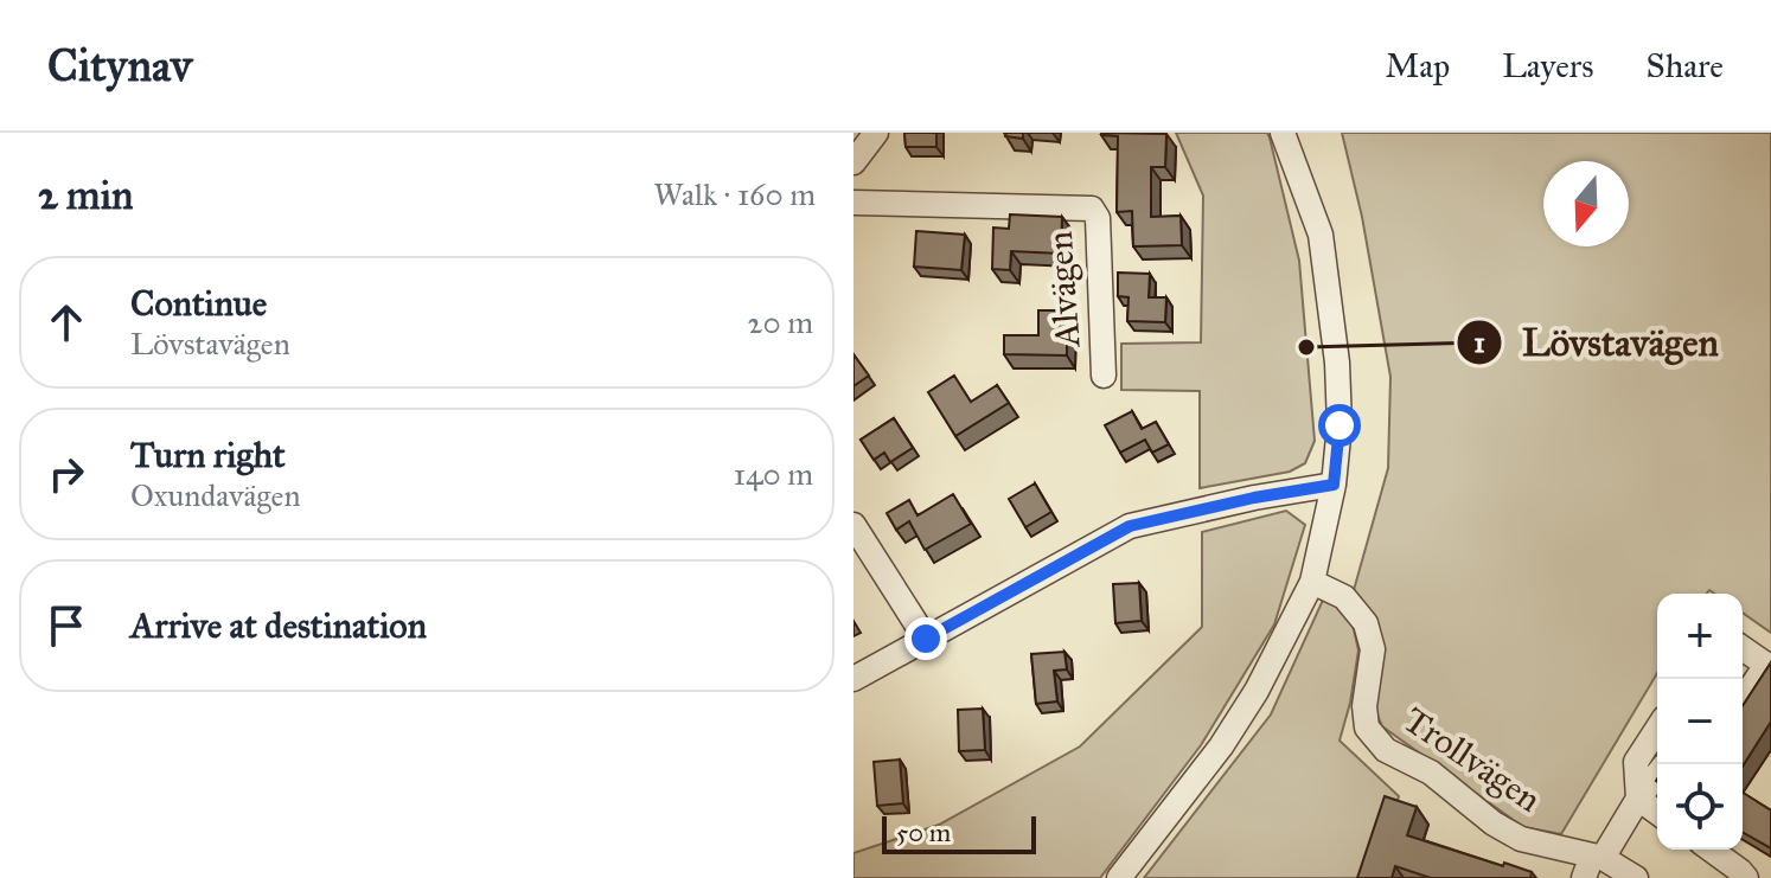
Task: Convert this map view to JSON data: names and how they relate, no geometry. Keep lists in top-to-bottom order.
{
  "streets": {
    "street": ["Alvägen", "Trollvägen"]
  },
  "places": ["Lövstavägen"],
  "scale_bar": "50 m",
  "north": "bottom",
  "page": {
    "header": "Citynav",
    "nav": ["Map", "Layers", "Share"],
    "heading": ["2 min", "Walk · 160 m"],
    "list": [
      ["Continue", "Lövstavägen", "20 m"],
      ["Turn right", "Oxundavägen", "140 m"],
      "Arrive at destination"
    ],
    "map_buttons": ["+", "−"],
    "scale": "50 m"
  }
}
